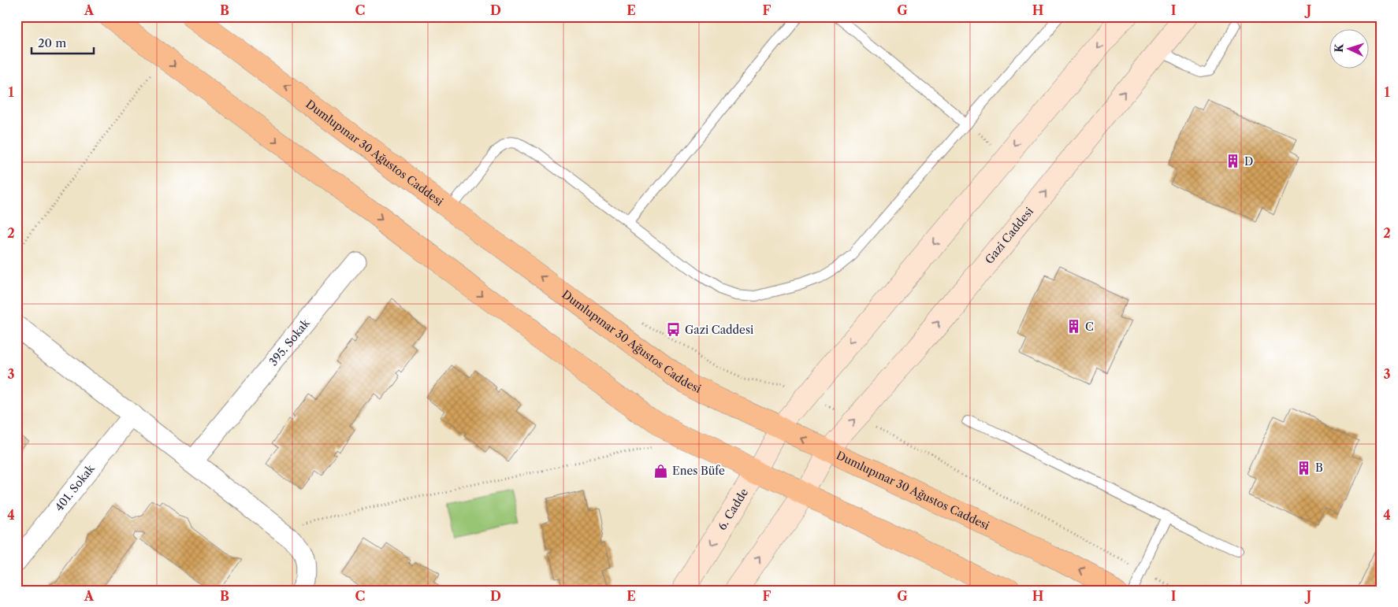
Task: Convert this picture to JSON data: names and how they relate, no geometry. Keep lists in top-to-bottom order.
{
  "streets": {
    "main road": ["Dumlupınar 30 Ağustos Caddesi", "Gazi Caddesi", "6. Cadde"],
    "street": ["395. Sokak", "401. Sokak"]
  },
  "crossings": [
    ["Dumlupınar 30 Ağustos Caddesi", "Gazi Caddesi"],
    ["Dumlupınar 30 Ağustos Caddesi", "6. Cadde"]
  ],
  "places": {
    "building": ["D", "C", "B"],
    "bus stop": ["Gazi Caddesi"],
    "shop": ["Enes Büfe"]
  },
  "scale_bar": "20 m",
  "north": "left",
  "grid": {
    "columns": [
      "A",
      "B",
      "C",
      "D",
      "E",
      "F",
      "G",
      "H",
      "I",
      "J"
    ],
    "rows": [
      "1",
      "2",
      "3",
      "4"
    ]
  }
}
